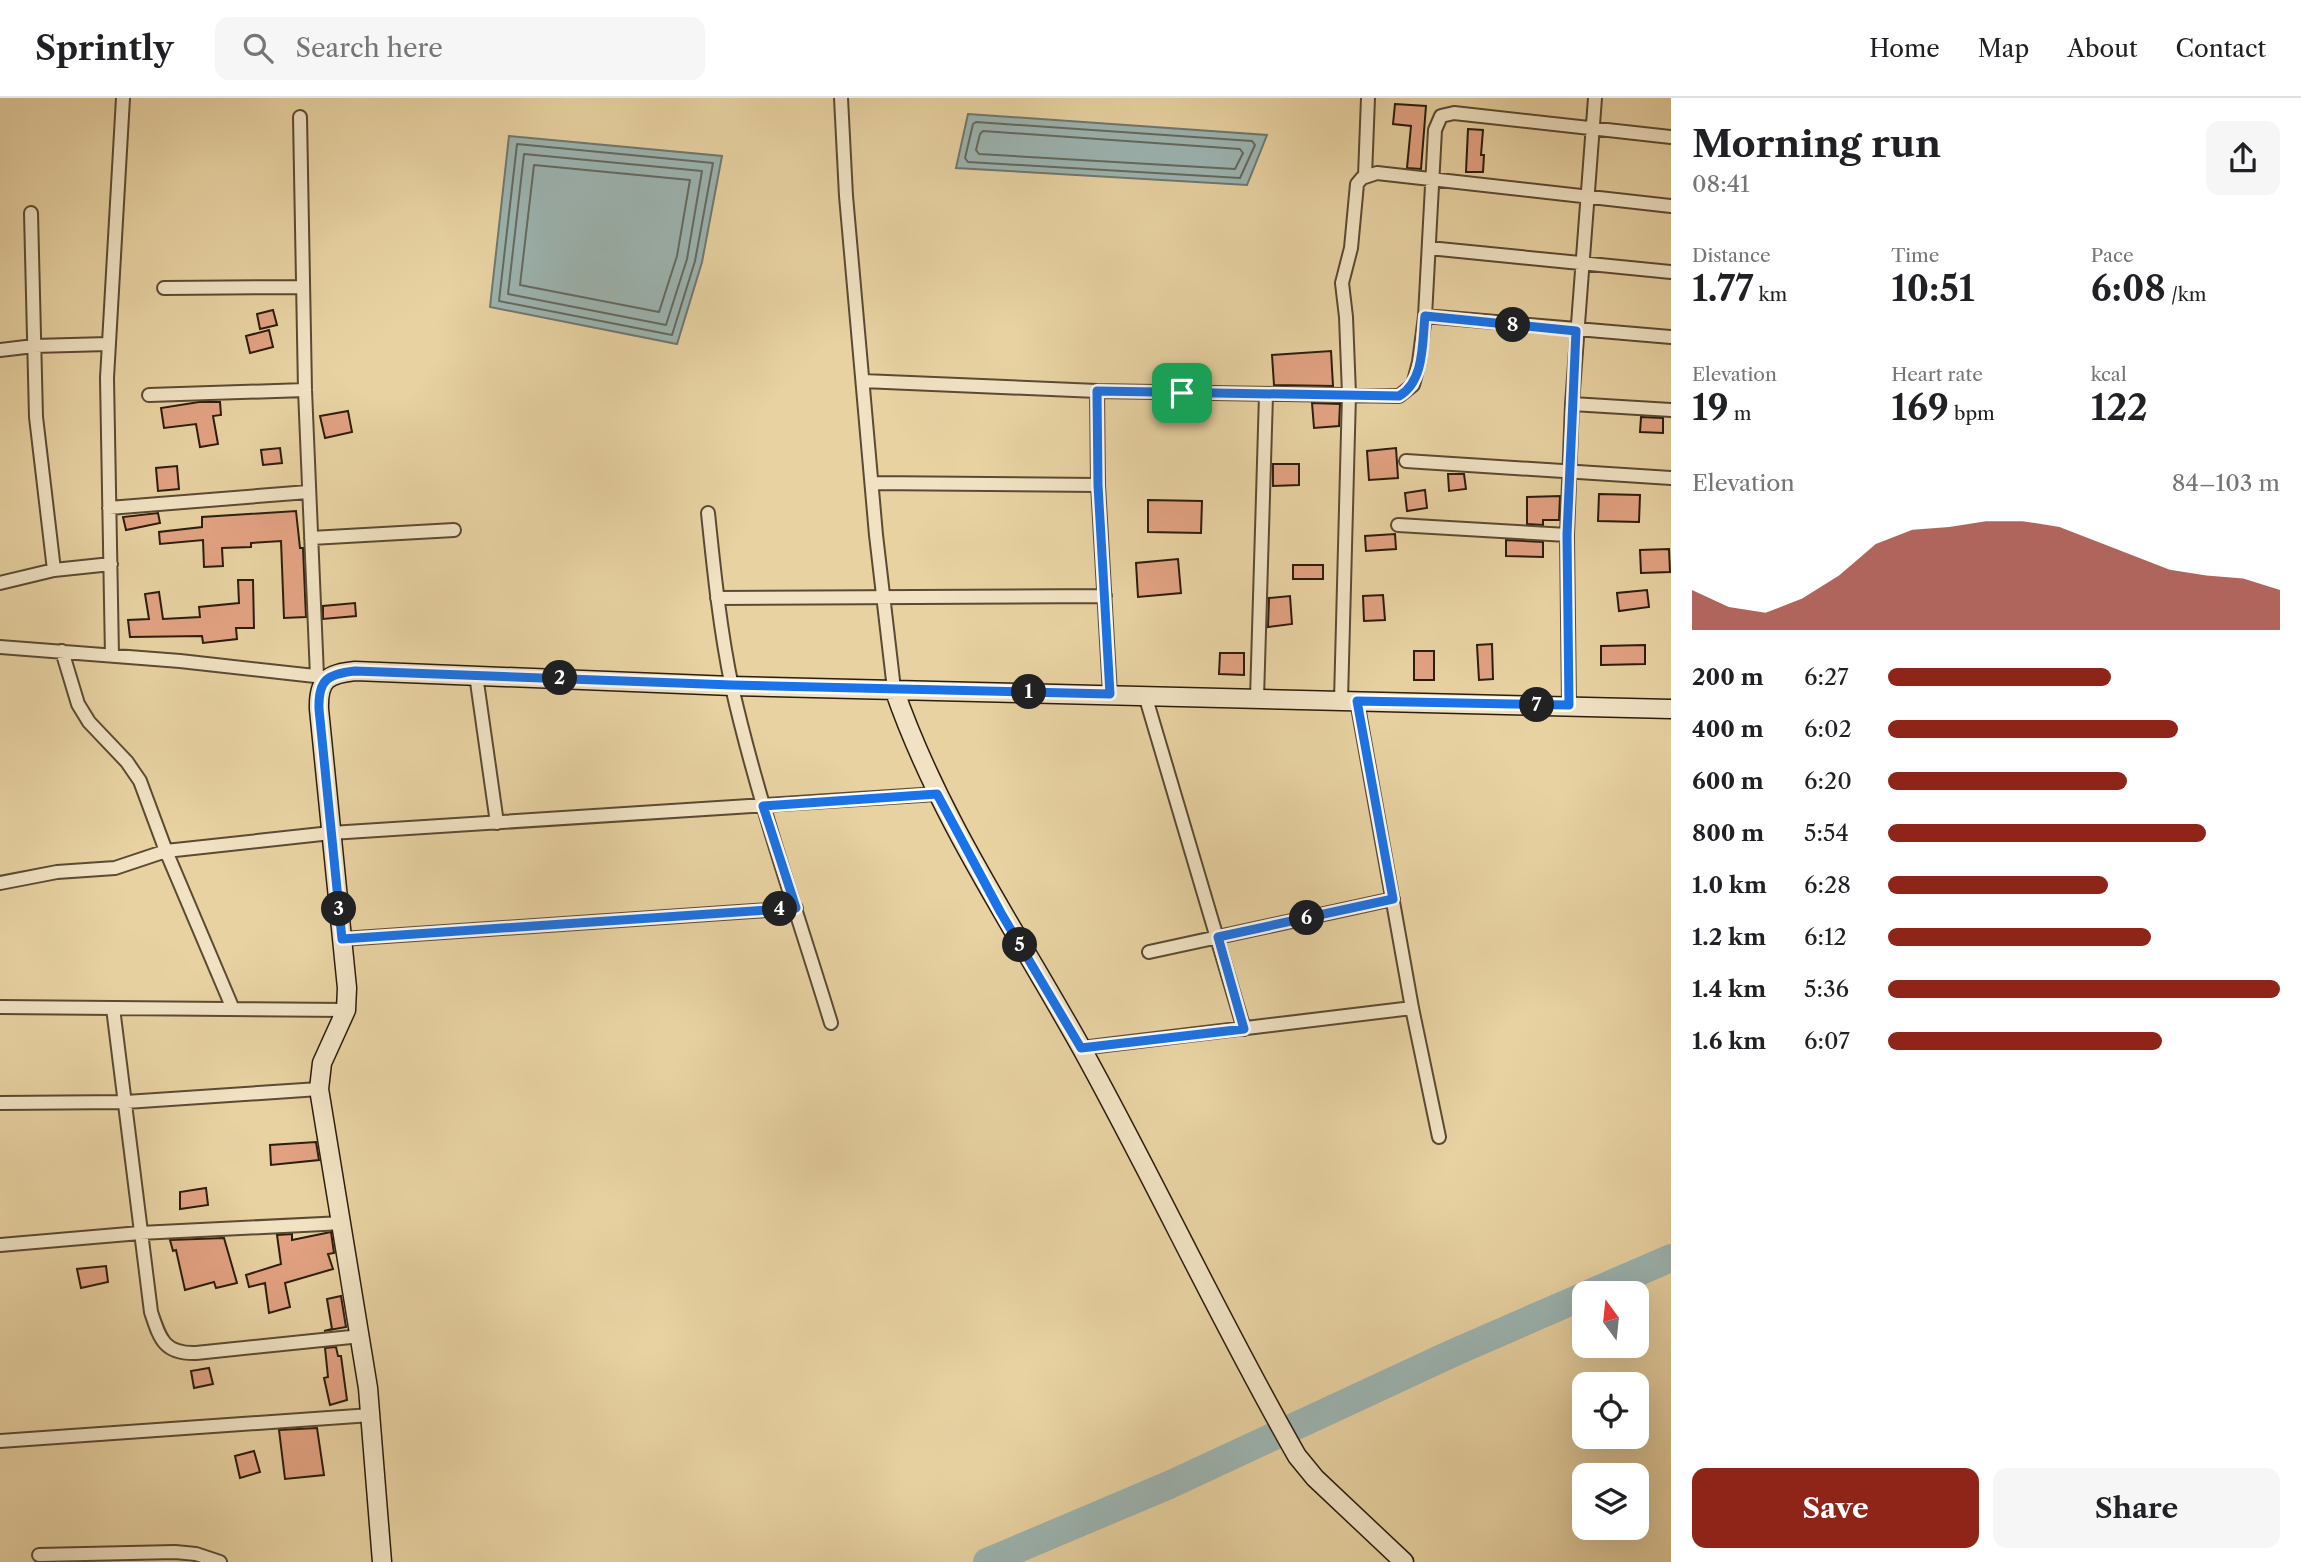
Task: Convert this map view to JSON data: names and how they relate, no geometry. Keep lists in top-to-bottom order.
{
  "north": "top",
  "page": {
    "header": "Sprintly",
    "search": "Search here",
    "nav": [
      "Home",
      "Map",
      "About",
      "Contact"
    ],
    "heading": ["Morning run", "08:41"],
    "stats": [
      ["Distance", "1.77 km"],
      ["Time", "10:51"],
      ["Pace", "6:08 /km"],
      ["Elevation", "19 m"],
      ["Heart rate", "169 bpm"],
      ["kcal", "122"]
    ],
    "pins": [
      "8",
      "2",
      "1",
      "7",
      "3",
      "4",
      "6",
      "5"
    ],
    "chart": ["Elevation", "84–103 m"],
    "list": [
      {
        "name": "200 m",
        "note": "6:27"
      },
      {
        "name": "400 m",
        "note": "6:02"
      },
      {
        "name": "600 m",
        "note": "6:20"
      },
      {
        "name": "800 m",
        "note": "5:54"
      },
      {
        "name": "1.0 km",
        "note": "6:28"
      },
      {
        "name": "1.2 km",
        "note": "6:12"
      },
      {
        "name": "1.4 km",
        "note": "5:36"
      },
      {
        "name": "1.6 km",
        "note": "6:07"
      }
    ],
    "buttons": ["Save", "Share"]
  }
}
